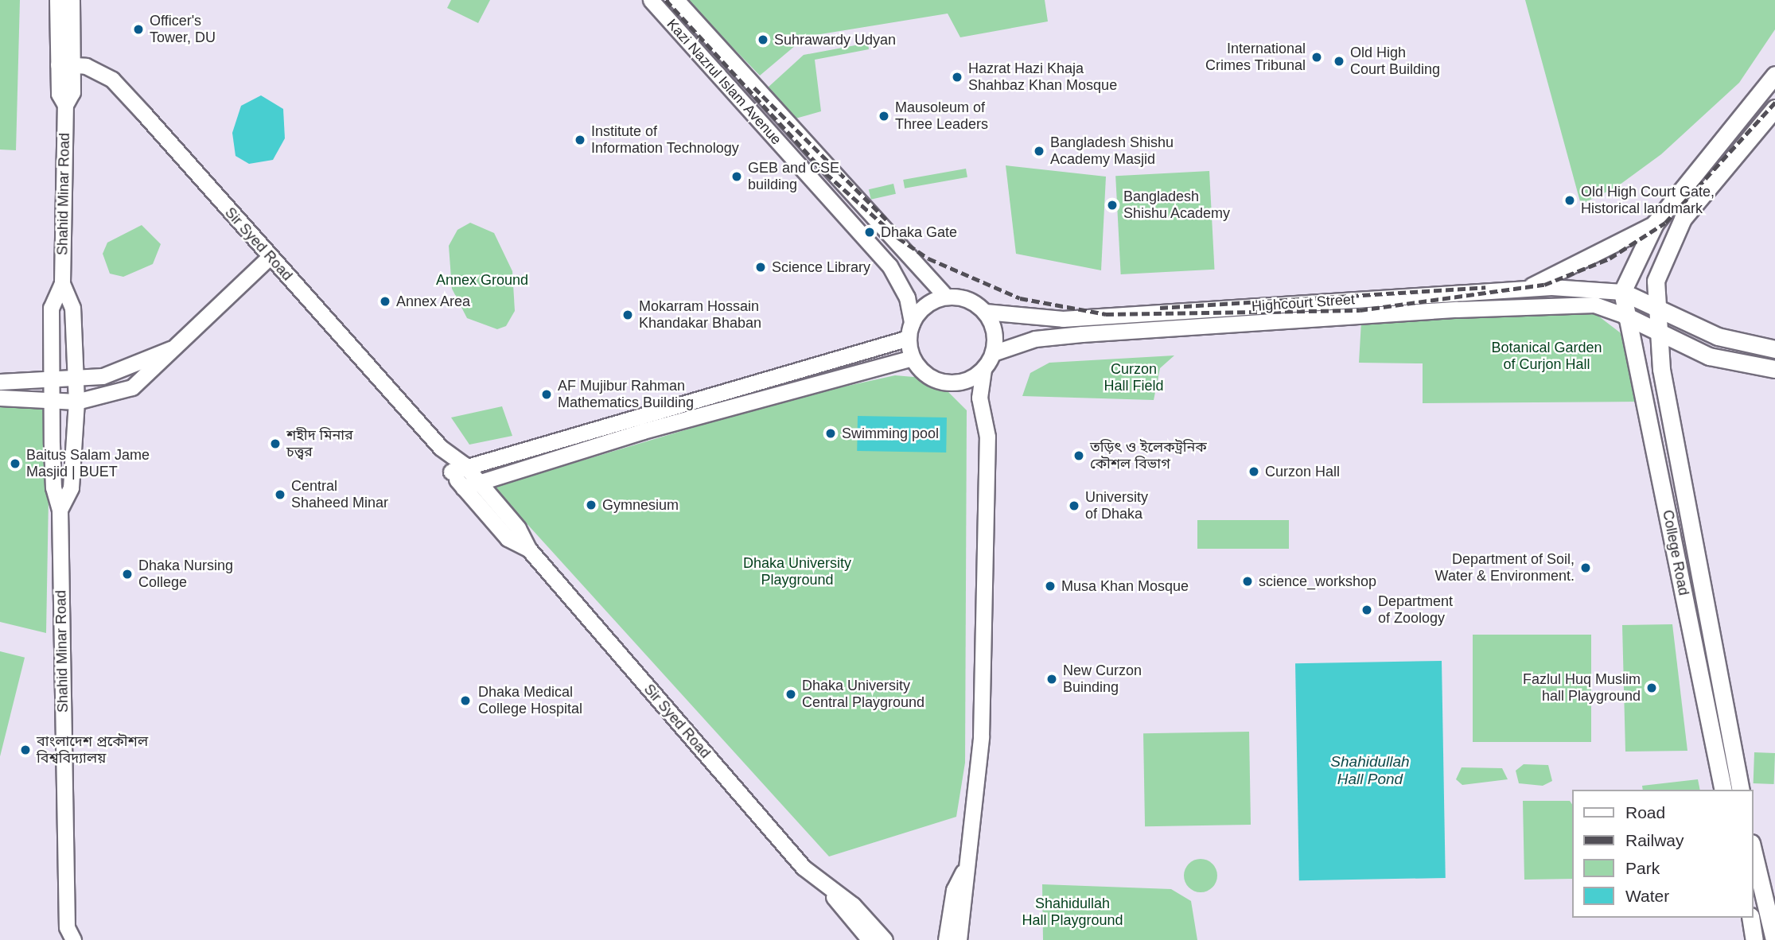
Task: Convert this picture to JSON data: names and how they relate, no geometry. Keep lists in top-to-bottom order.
{
  "streets": {
    "main road": [
      "Kazi Nazrul Islam Avenue",
      "Shahid Minar Road",
      "Sir Syed Road",
      "Highcourt Street",
      "College Road"
    ]
  },
  "crossings": [
    ["Kazi Nazrul Islam Avenue", "Highcourt Street"],
    ["Shahid Minar Road", "Sir Syed Road"],
    ["Highcourt Street", "College Road"]
  ],
  "water": ["Shahidullah Hall Pond"],
  "parks": [
    "Annex Ground",
    "Botanical Garden of Curjon Hall",
    "Curzon Hall Field",
    "Dhaka University Playground",
    "Shahidullah Hall Playground"
  ],
  "places": [
    "Officer's Tower, DU",
    "Suhrawardy Udyan",
    "International Crimes Tribunal",
    "Old High Court Building",
    "Hazrat Hazi Khaja Shahbaz Khan Mosque",
    "Mausoleum of Three Leaders",
    "Institute of Information Technology",
    "Bangladesh Shishu Academy Masjid",
    "GEB and CSE building",
    "Old High Court Gate, Historical landmark",
    "Bangladesh Shishu Academy",
    "Dhaka Gate",
    "Science Library",
    "Annex Area",
    "Mokarram Hossain Khandakar Bhaban",
    "AF Mujibur Rahman Mathematics Building",
    "Swimming pool",
    "শহীদ মিনার চত্ত্বর",
    "তড়িৎ ও ইলেকট্রনিক কৌশল বিভাগ",
    "Baitus Salam Jame Masjid | BUET",
    "Curzon Hall",
    "Central Shaheed Minar",
    "Gymnesium",
    "University of Dhaka",
    "Department of Soil, Water & Environment.",
    "Dhaka Nursing College",
    "science_workshop",
    "Musa Khan Mosque",
    "Department of Zoology",
    "New Curzon Buinding",
    "Fazlul Huq Muslim hall Playground",
    "Dhaka University Central Playground",
    "Dhaka Medical College Hospital",
    "বাংলাদেশ প্রকৌশল বিশ্ববিদ্যালয়"
  ],
  "legend": [
    "Road",
    "Railway",
    "Park",
    "Water"
  ]
}
